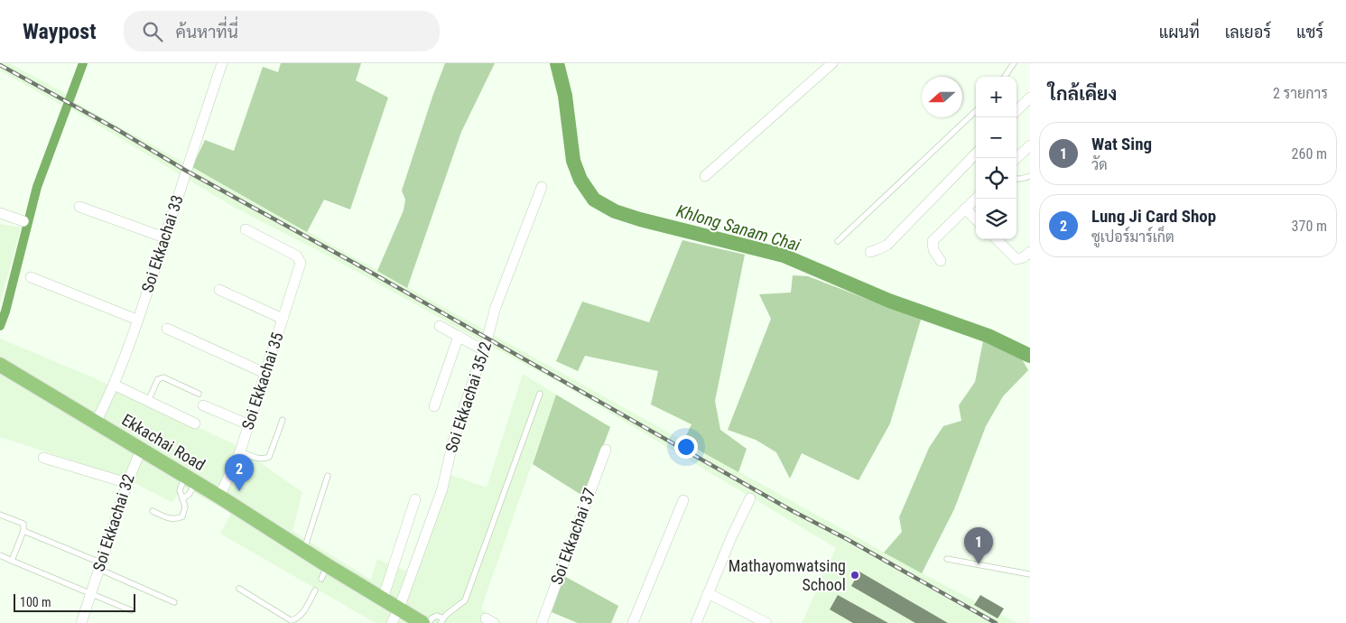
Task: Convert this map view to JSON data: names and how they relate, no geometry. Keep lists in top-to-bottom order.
{
  "streets": {
    "main road": ["Ekkachai Road"],
    "street": [
      "Soi Ekkachai 33",
      "Soi Ekkachai 35",
      "Soi Ekkachai 35/2",
      "Soi Ekkachai 32",
      "Soi Ekkachai 37"
    ]
  },
  "crossings": [
    ["Soi Ekkachai 33", "Ekkachai Road"],
    ["Soi Ekkachai 35", "Ekkachai Road"],
    ["Soi Ekkachai 35/2", "Ekkachai Road"],
    ["Ekkachai Road", "Soi Ekkachai 32"]
  ],
  "water": ["Khlong Sanam Chai"],
  "places": ["Mathayomwatsing School"],
  "scale_bar": "100 m",
  "north": "left",
  "page": {
    "header": "Waypost",
    "search": "ค้นหาที่นี่",
    "nav": ["แผนที่", "เลเยอร์", "แชร์"],
    "heading": ["ใกล้เคียง", "2 รายการ"],
    "map_buttons": ["+", "−"],
    "list": [
      {
        "mark": "1",
        "name": "Wat Sing",
        "note": "วัด",
        "value": "260 m"
      },
      {
        "mark": "2",
        "name": "Lung Ji Card Shop",
        "note": "ซูเปอร์มาร์เก็ต",
        "value": "370 m"
      }
    ],
    "pins": ["2", "1"],
    "scale": "100 m"
  }
}
